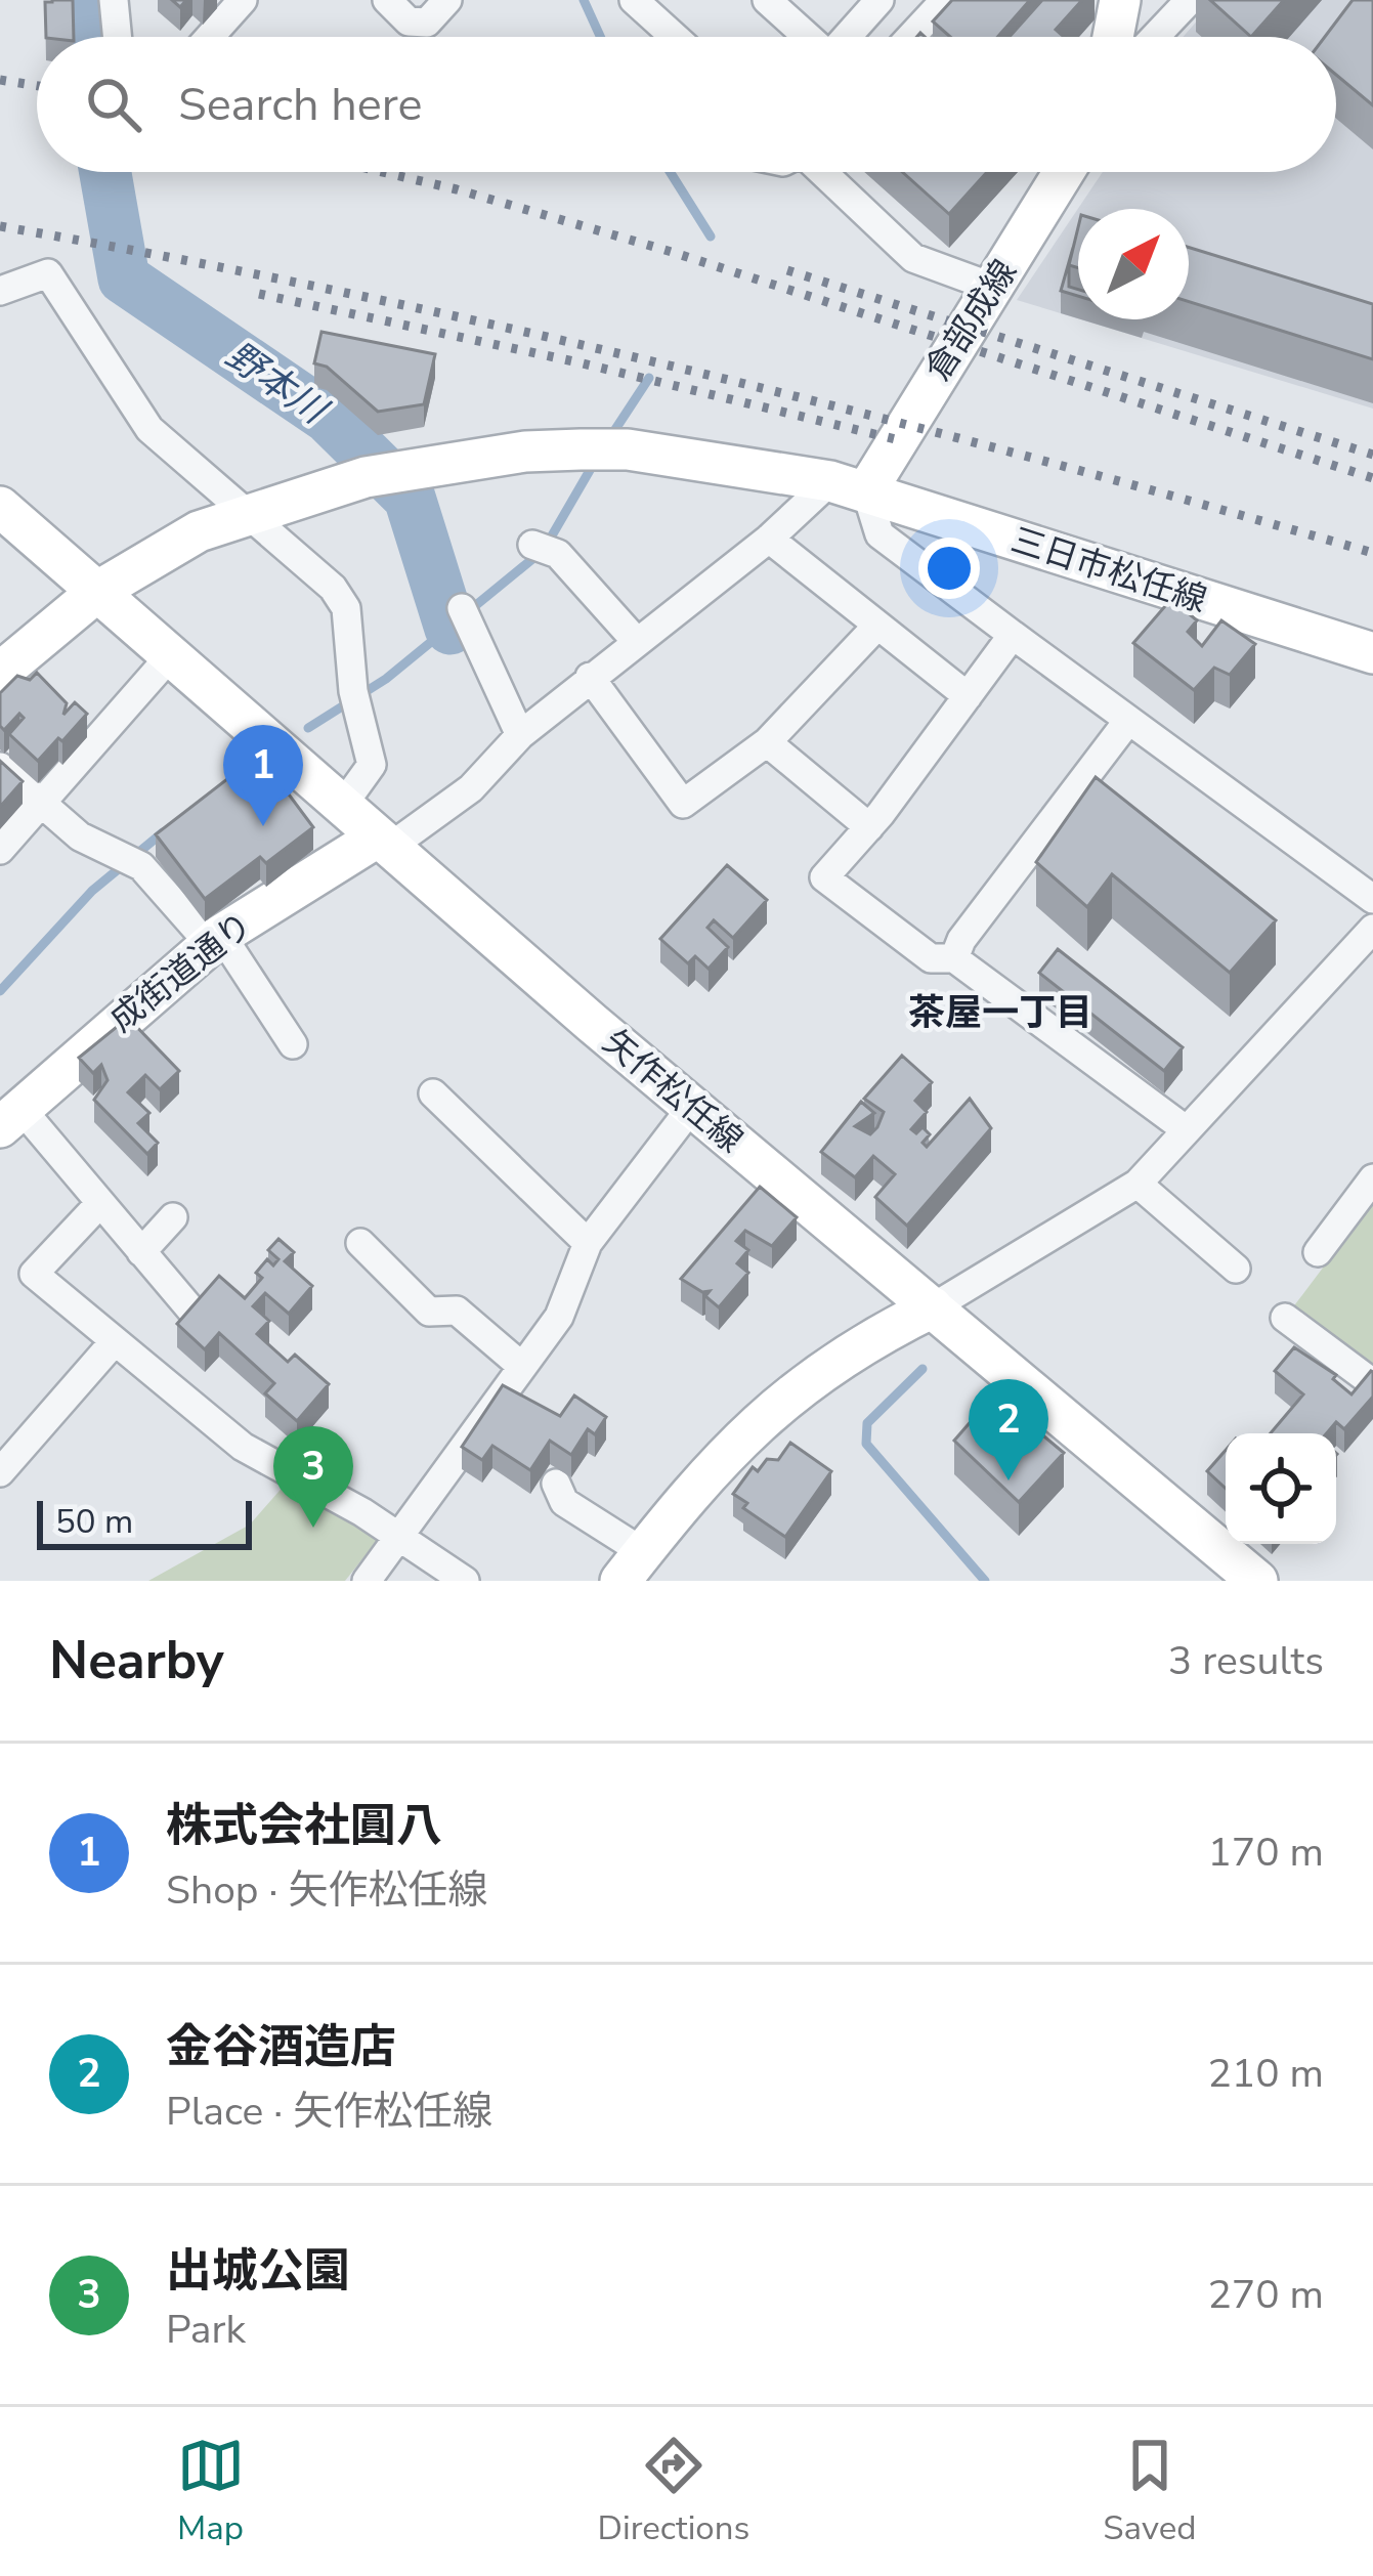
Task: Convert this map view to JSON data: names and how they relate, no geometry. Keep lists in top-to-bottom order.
{
  "streets": {
    "main road": [
      "倉部成線",
      "三日市松任線",
      "成街道通り",
      "矢作松任線"
    ]
  },
  "crossings": [
    ["倉部成線", "三日市松任線"],
    ["成街道通り", "矢作松任線"]
  ],
  "districts": ["茶屋一丁目"],
  "water": ["野本川"],
  "scale_bar": "50 m",
  "north": "top right",
  "page": {
    "search": "Search here",
    "pins": ["1", "2", "3"],
    "scale": "50 m",
    "heading": ["Nearby", "3 results"],
    "list": [
      {
        "mark": "1",
        "name": "株式会社圓八",
        "note": "Shop · 矢作松任線",
        "value": "170 m"
      },
      {
        "mark": "2",
        "name": "金谷酒造店",
        "note": "Place · 矢作松任線",
        "value": "210 m"
      },
      {
        "mark": "3",
        "name": "出城公園",
        "note": "Park",
        "value": "270 m"
      }
    ],
    "nav": ["Map", "Directions", "Saved"]
  }
}
